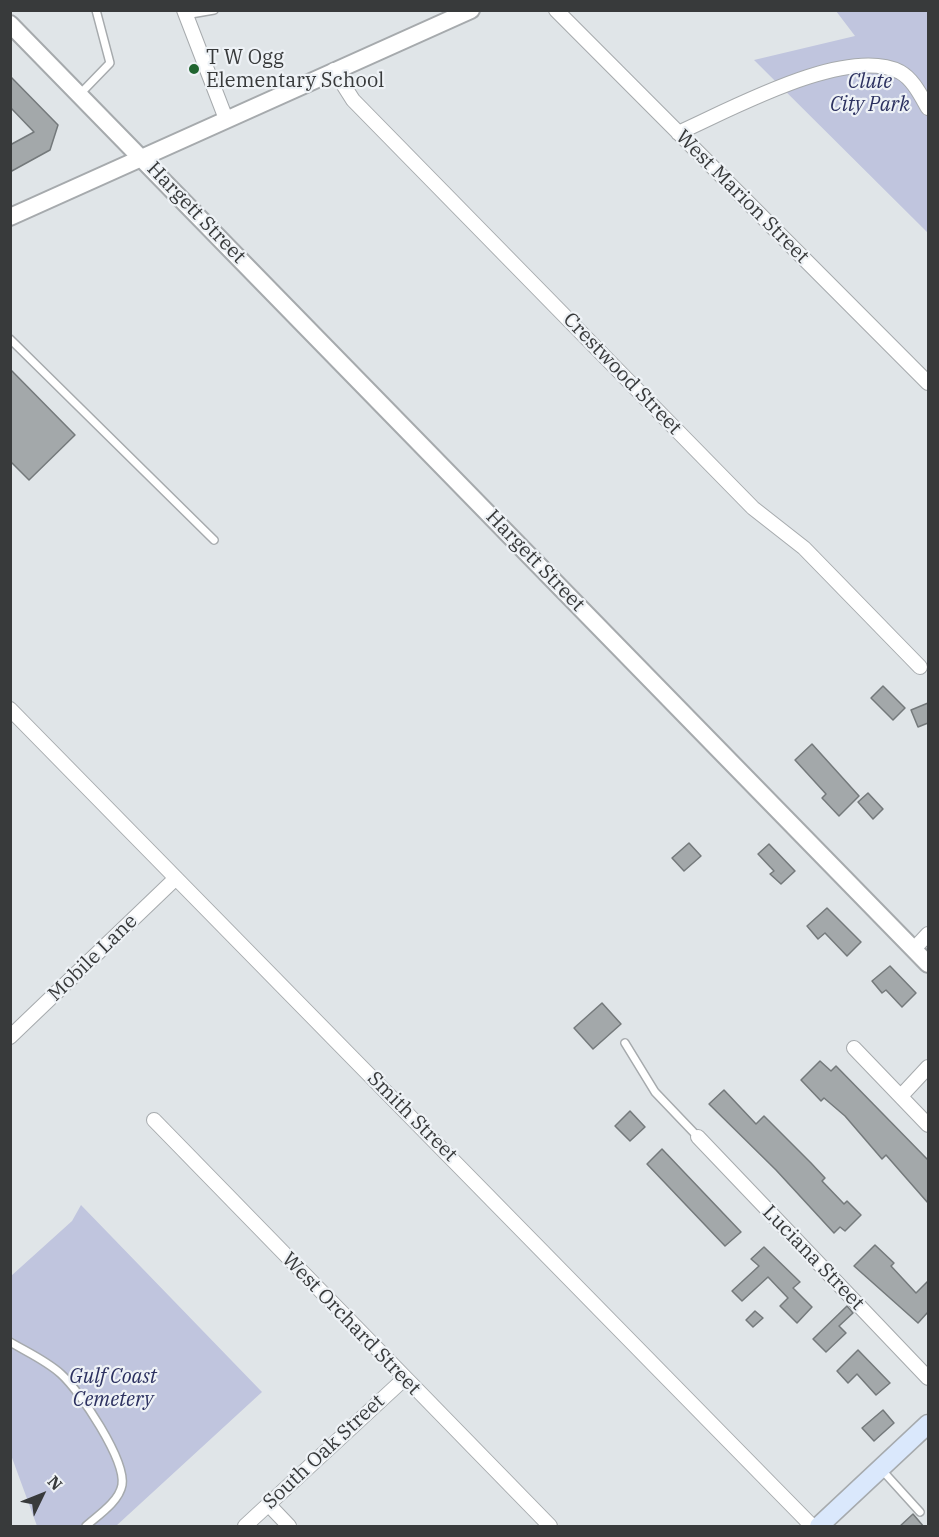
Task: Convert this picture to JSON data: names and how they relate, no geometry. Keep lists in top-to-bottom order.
{
  "streets": {
    "street": [
      "West Marion Street",
      "Hargett Street",
      "Crestwood Street",
      "Mobile Lane",
      "Smith Street",
      "Luciana Street",
      "West Orchard Street",
      "South Oak Street"
    ]
  },
  "crossings": [
    ["Mobile Lane", "Smith Street"],
    ["West Orchard Street", "South Oak Street"]
  ],
  "parks": ["Clute City Park", "Gulf Coast Cemetery"],
  "places": ["T W Ogg Elementary School"],
  "north": "top right"
}
